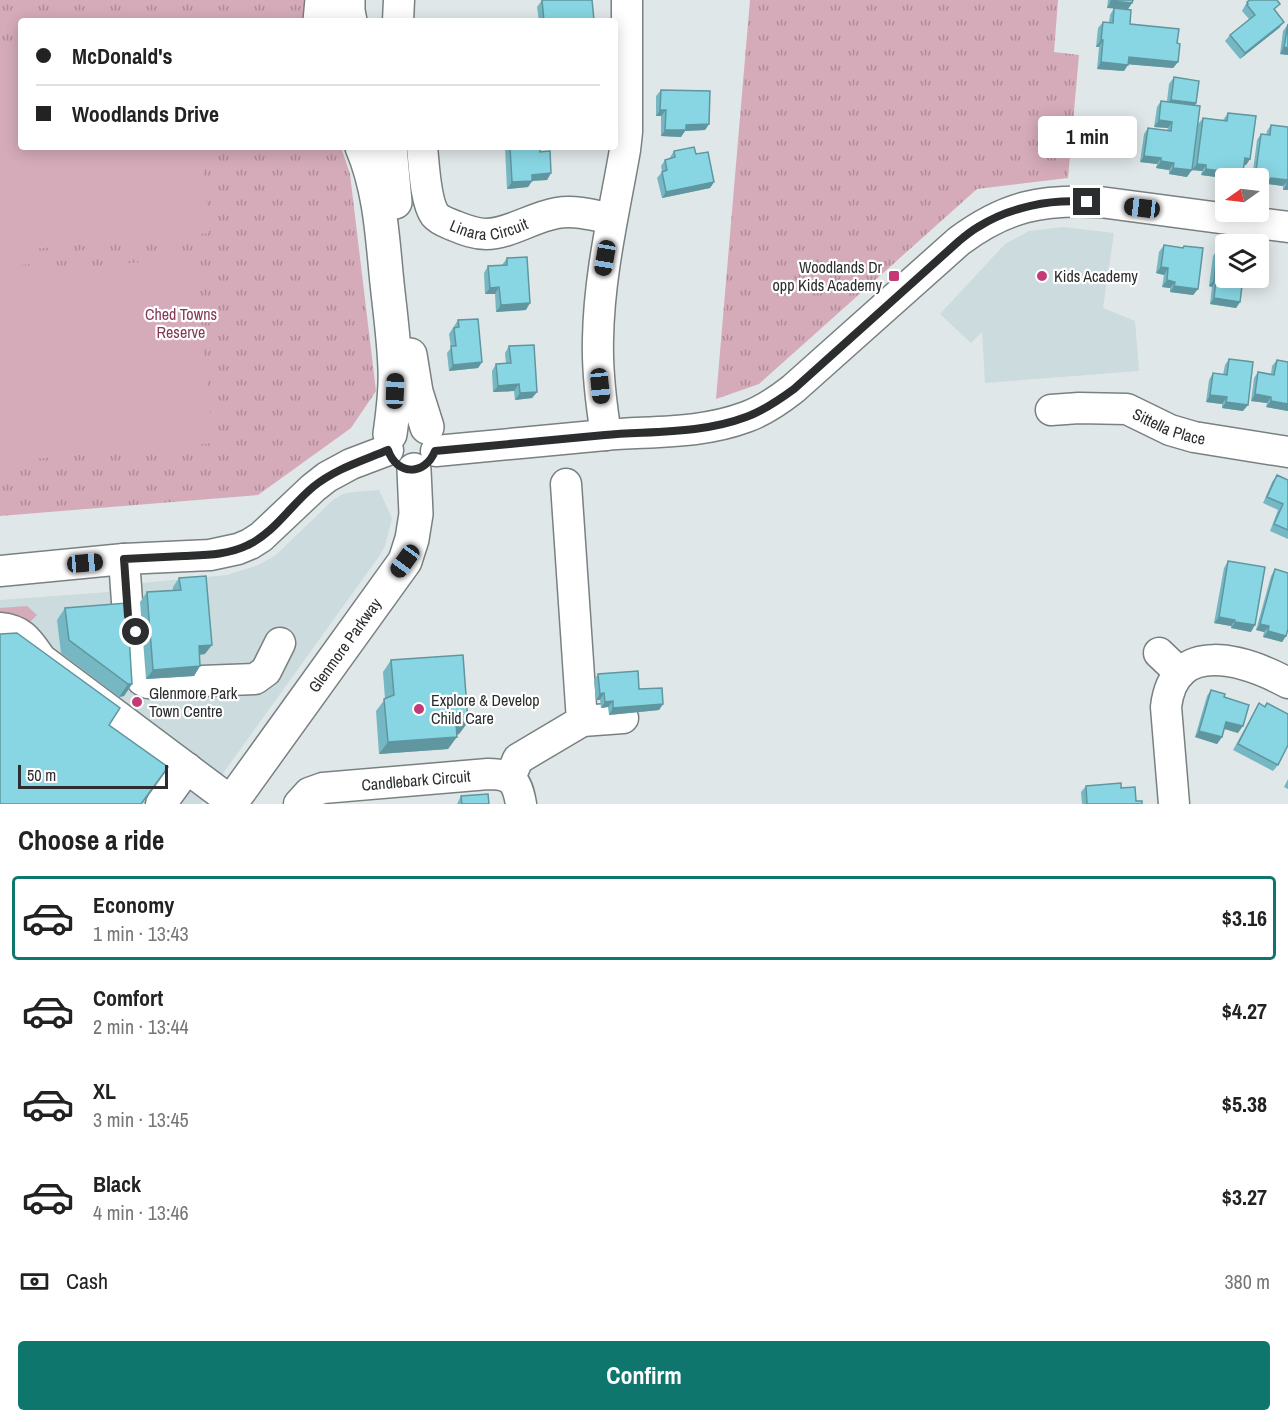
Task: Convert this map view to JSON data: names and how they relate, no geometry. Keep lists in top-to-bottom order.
{
  "streets": {
    "main road": ["Glenmore Parkway"],
    "street": ["Linara Circuit", "Sittella Place", "Candlebark Circuit"]
  },
  "parks": ["Ched Towns Reserve"],
  "places": {
    "transit": ["Woodlands Dr opp Kids Academy"],
    "other": ["Kids Academy", "Glenmore Park Town Centre", "Explore & Develop Child Care"]
  },
  "scale_bar": "50 m",
  "north": "left",
  "page": {
    "banner": ["McDonald's", "Woodlands Drive"],
    "bubble": "1 min",
    "scale": "50 m",
    "heading": "Choose a ride",
    "list": [
      {
        "name": "Economy",
        "note": "1 min · 13:43",
        "value": "$3.16"
      },
      {
        "name": "Comfort",
        "note": "2 min · 13:44",
        "value": "$4.27"
      },
      {
        "name": "XL",
        "note": "3 min · 13:45",
        "value": "$5.38"
      },
      {
        "name": "Black",
        "note": "4 min · 13:46",
        "value": "$3.27"
      }
    ],
    "pay": ["Cash", "380 m"],
    "buttons": "Confirm"
  }
}
